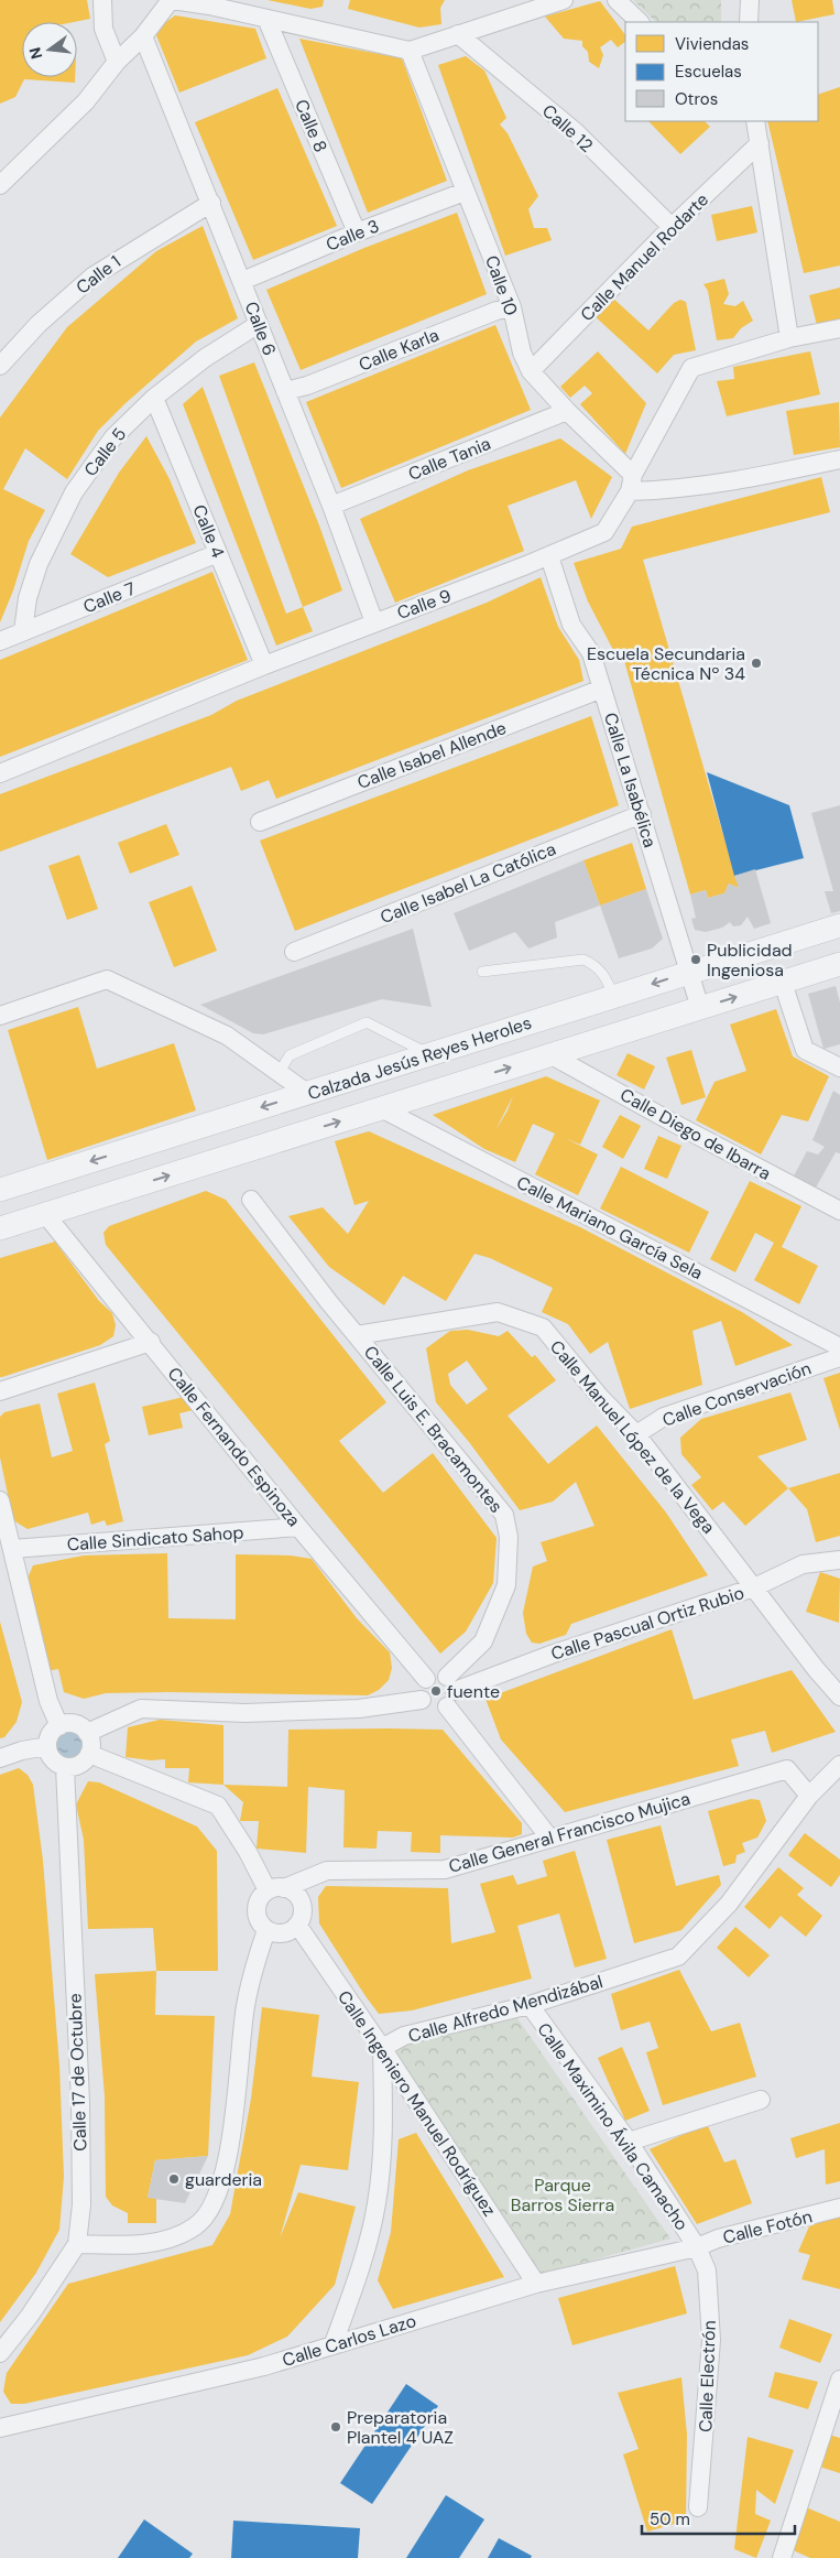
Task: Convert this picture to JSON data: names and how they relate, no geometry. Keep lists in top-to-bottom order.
{
  "streets": {
    "street": [
      "Calle 8",
      "Calle 12",
      "Calle 3",
      "Calle Manuel Rodarte",
      "Calle 1",
      "Calle 10",
      "Calle 6",
      "Calle Karla",
      "Calle 5",
      "Calle Tania",
      "Calle 4",
      "Calle 7",
      "Calle 9",
      "Calle Isabel Allende",
      "Calle La Isabélica",
      "Calle Isabel La Católica",
      "Calzada Jesús Reyes Heroles",
      "Calle Diego de Ibarra",
      "Calle Mariano García Sela",
      "Calle Conservación",
      "Calle Luis E. Bracamontes",
      "Calle Manuel López de la Vega",
      "Calle Fernando Espinoza",
      "Calle Sindicato Sahop",
      "Calle Pascual Ortiz Rubio",
      "Calle General Francisco Mujica",
      "Calle Alfredo Mendizábal",
      "Calle 17 de Octubre",
      "Calle Ingeniero Manuel Rodríguez",
      "Calle Maximino Ávila Camacho",
      "Calle Fotón",
      "Calle Carlos Lazo",
      "Calle Electrón"
    ]
  },
  "crossings": [
    ["Calle 8", "Calle 3"],
    ["Calle 12", "Calle Manuel Rodarte"],
    ["Calle 3", "Calle 10"],
    ["Calle 3", "Calle 6"],
    ["Calle Manuel Rodarte", "Calle 10"],
    ["Calle 1", "Calle 6"],
    ["Calle 10", "Calle Karla"],
    ["Calle 10", "Calle Tania"],
    ["Calle 10", "Calle 9"],
    ["Calle 6", "Calle Karla"],
    ["Calle 6", "Calle 5"],
    ["Calle 6", "Calle Tania"],
    ["Calle 6", "Calle 9"],
    ["Calle 5", "Calle 4"],
    ["Calle 5", "Calle 7"],
    ["Calle 4", "Calle 7"],
    ["Calle 4", "Calle 9"],
    ["Calle 9", "Calle La Isabélica"],
    ["Calle Isabel Allende", "Calle La Isabélica"],
    ["Calle La Isabélica", "Calle Isabel La Católica"],
    ["Calle La Isabélica", "Calzada Jesús Reyes Heroles"],
    ["Calzada Jesús Reyes Heroles", "Calle Diego de Ibarra"],
    ["Calzada Jesús Reyes Heroles", "Calle Mariano García Sela"],
    ["Calzada Jesús Reyes Heroles", "Calle Fernando Espinoza"],
    ["Calle Conservación", "Calle Manuel López de la Vega"],
    ["Calle Luis E. Bracamontes", "Calle Manuel López de la Vega"],
    ["Calle Luis E. Bracamontes", "Calle Fernando Espinoza"],
    ["Calle Luis E. Bracamontes", "Calle Pascual Ortiz Rubio"],
    ["Calle Manuel López de la Vega", "Calle Pascual Ortiz Rubio"],
    ["Calle Fernando Espinoza", "Calle Sindicato Sahop"],
    ["Calle Fernando Espinoza", "Calle Pascual Ortiz Rubio"],
    ["Calle General Francisco Mujica", "Calle Alfredo Mendizábal"],
    ["Calle General Francisco Mujica", "Calle Ingeniero Manuel Rodríguez"],
    ["Calle Alfredo Mendizábal", "Calle Ingeniero Manuel Rodríguez"],
    ["Calle Alfredo Mendizábal", "Calle Maximino Ávila Camacho"],
    ["Calle Ingeniero Manuel Rodríguez", "Calle Carlos Lazo"],
    ["Calle Maximino Ávila Camacho", "Calle Fotón"],
    ["Calle Maximino Ávila Camacho", "Calle Carlos Lazo"],
    ["Calle Maximino Ávila Camacho", "Calle Electrón"],
    ["Calle Fotón", "Calle Carlos Lazo"],
    ["Calle Fotón", "Calle Electrón"],
    ["Calle Carlos Lazo", "Calle Electrón"]
  ],
  "parks": ["Parque Barros Sierra"],
  "places": [
    "Escuela Secundaria Técnica Nº 34",
    "Publicidad Ingeniosa",
    "fuente",
    "guarderia",
    "Preparatoria Plantel 4 UAZ"
  ],
  "legend": ["Viviendas", "Escuelas", "Otros"],
  "scale_bar": "50 m",
  "north": "left"
}
